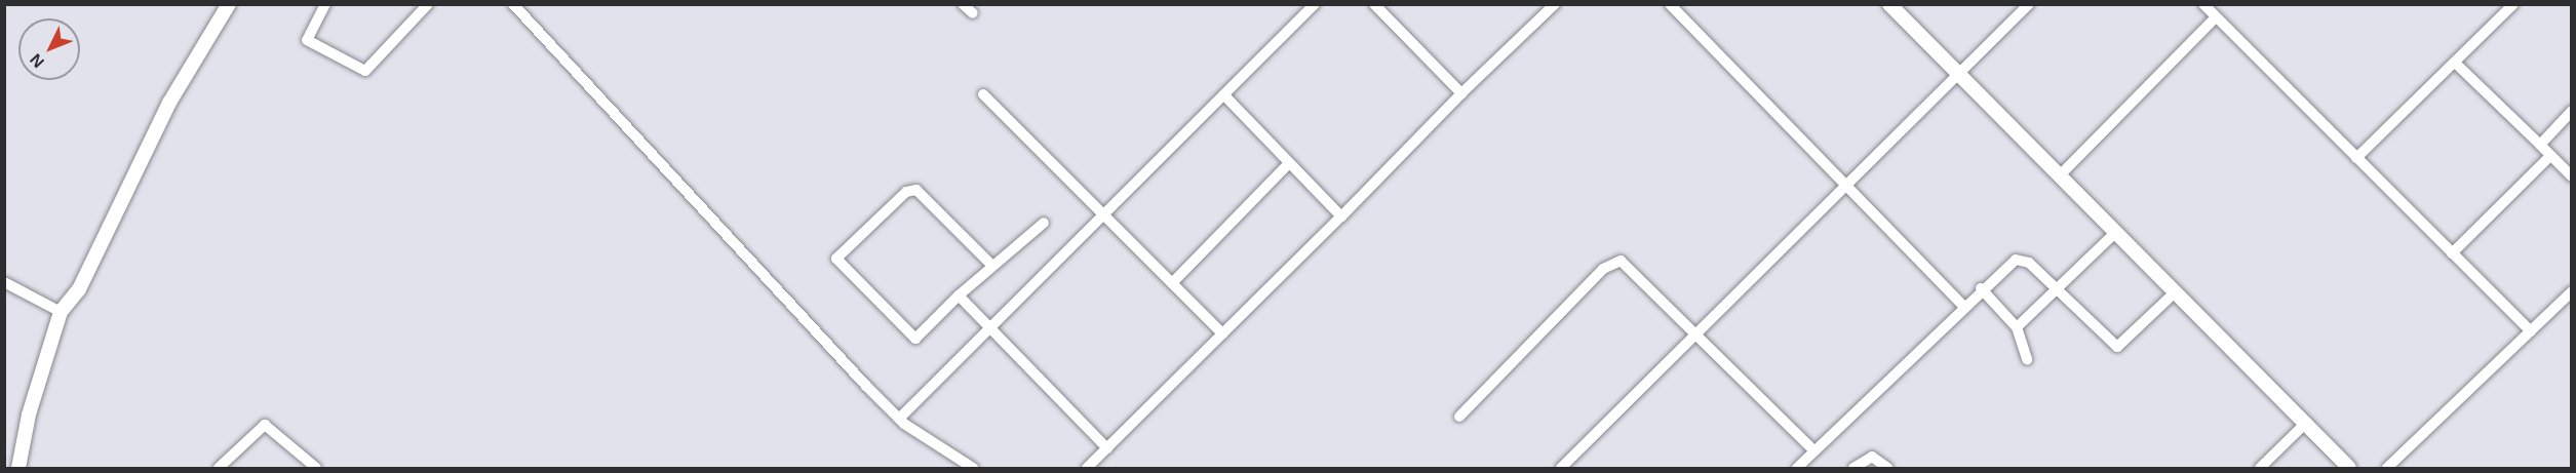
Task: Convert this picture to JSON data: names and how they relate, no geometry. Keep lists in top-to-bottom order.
{
  "north": "bottom left"
}
